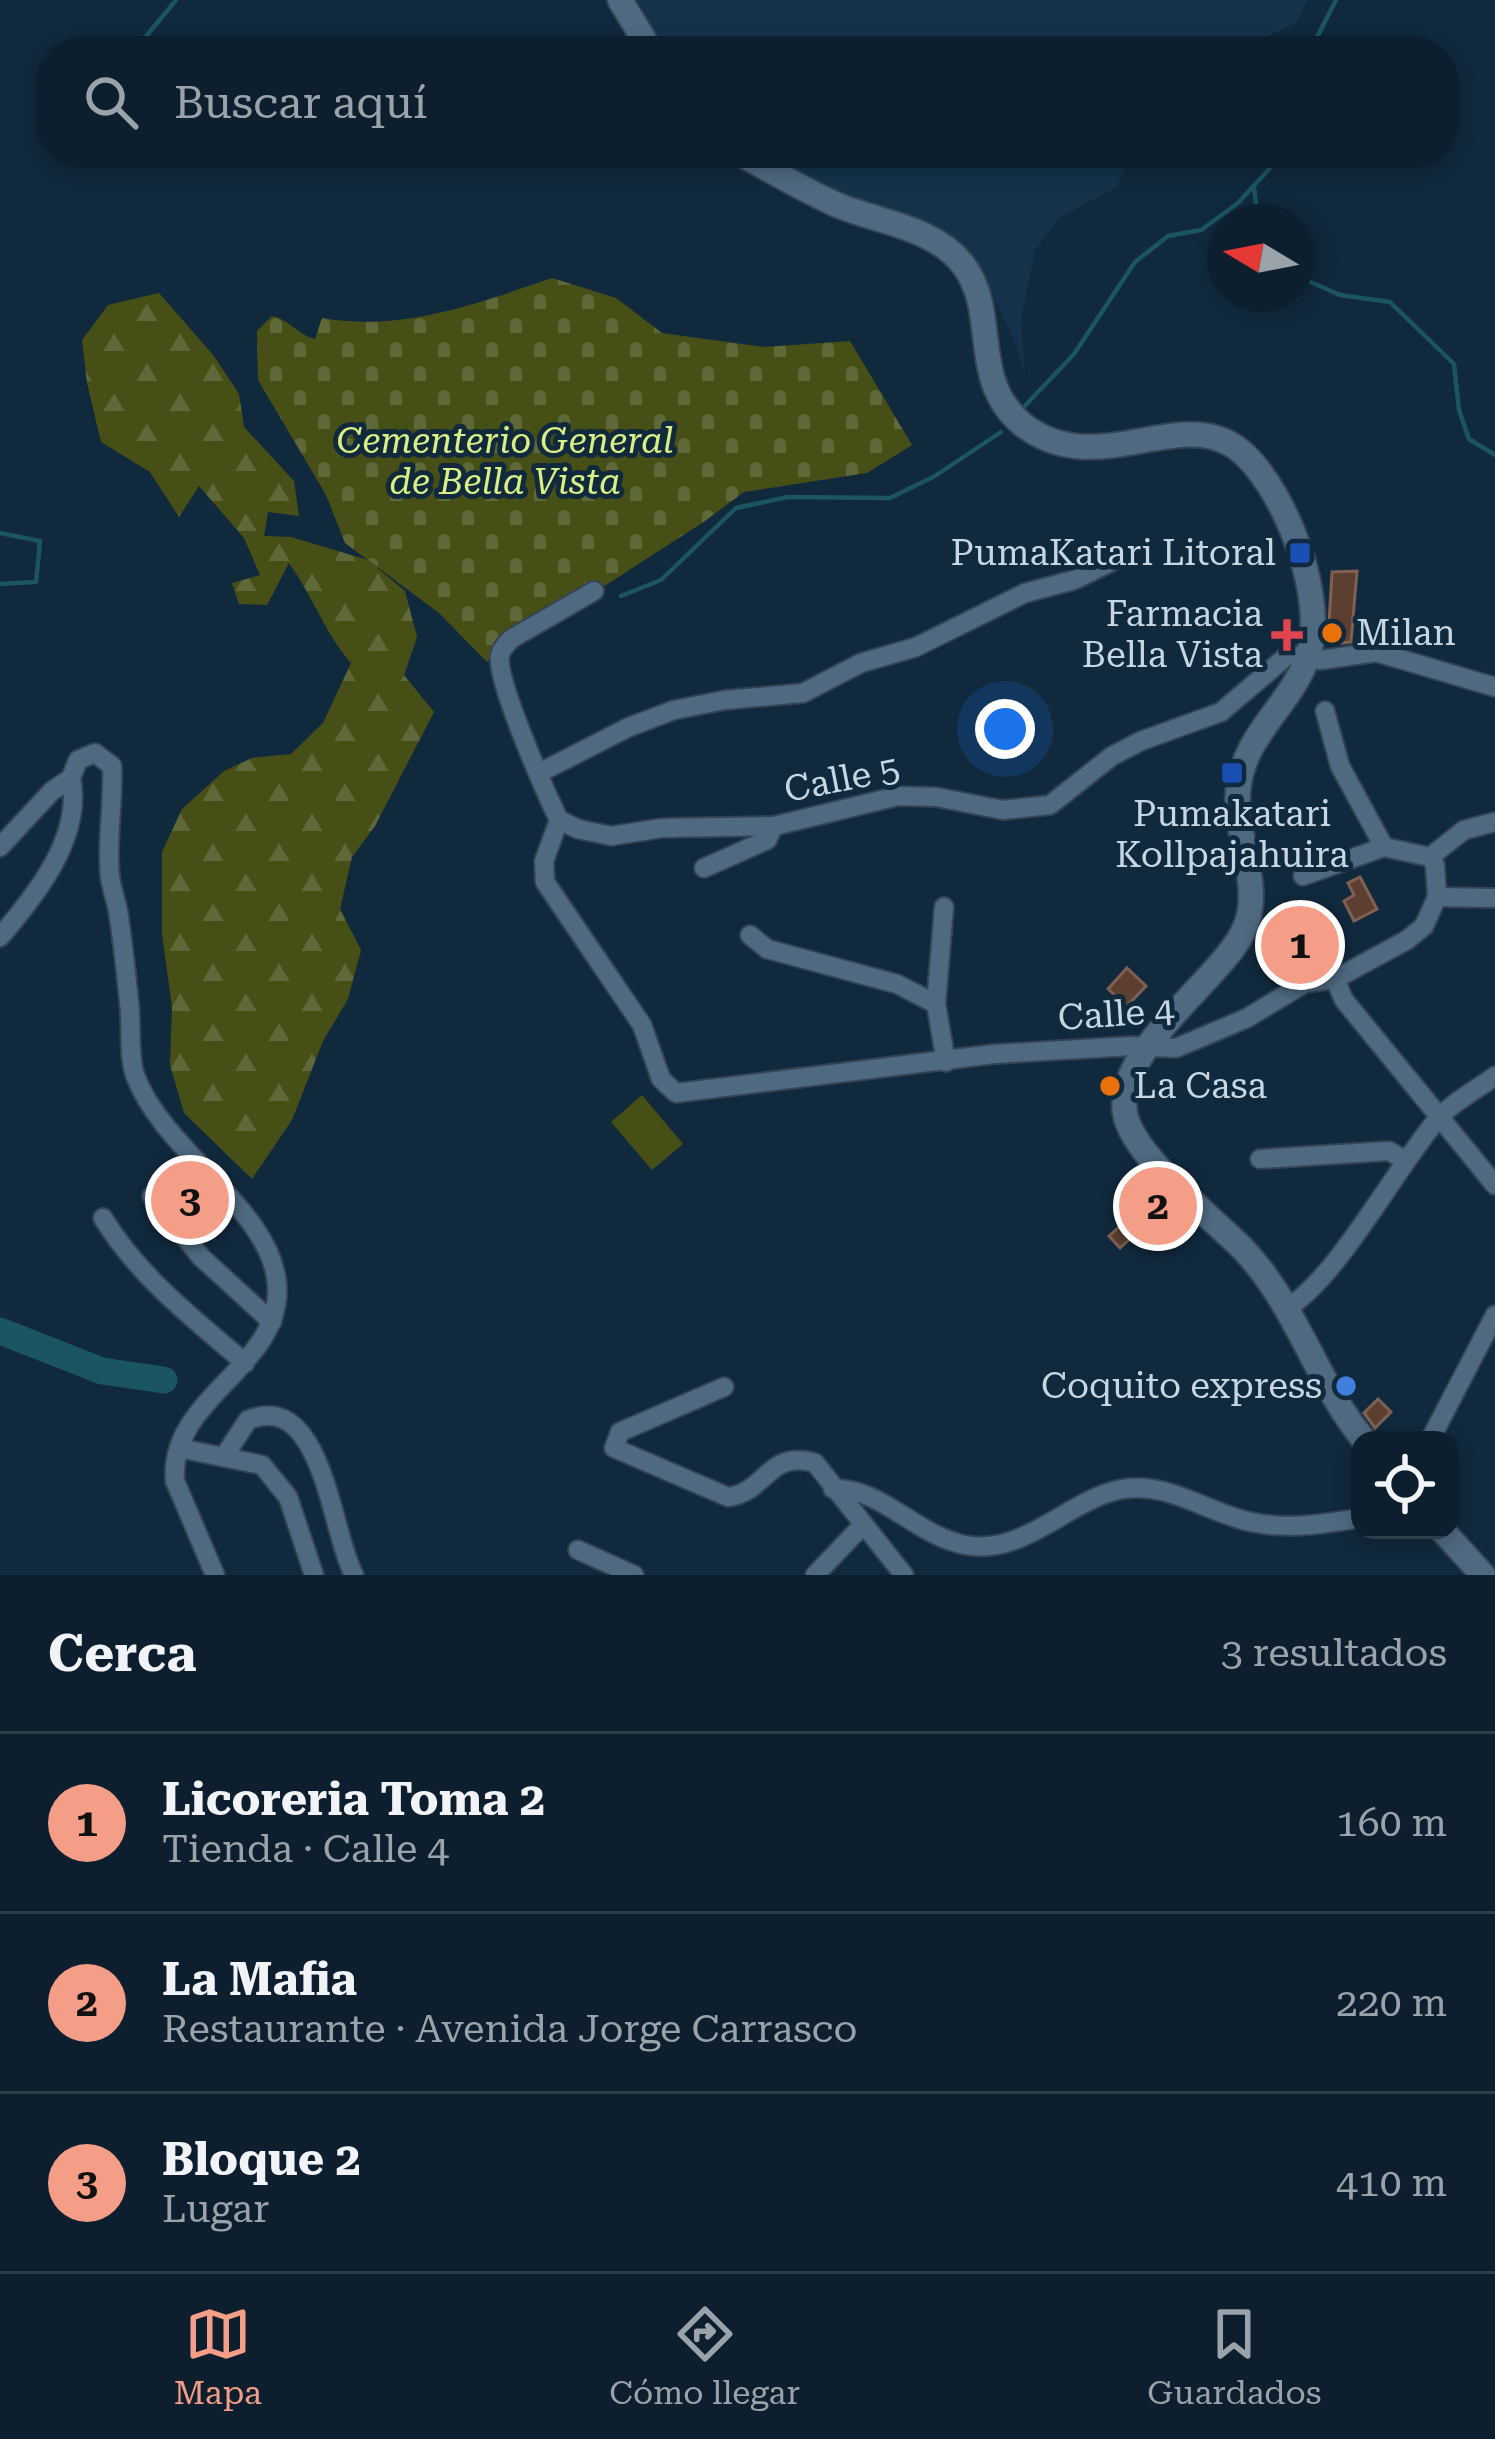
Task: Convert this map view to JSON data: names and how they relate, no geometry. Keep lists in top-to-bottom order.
{
  "streets": {
    "street": ["Calle 5", "Calle 4"]
  },
  "crossings": [
    ["Calle 5", "Calle 4"]
  ],
  "parks": ["Cementerio General de Bella Vista"],
  "places": {
    "transit": ["PumaKatari Litoral", "Pumakatari Kollpajahuira"],
    "other": ["Milan", "La Casa", "Coquito express"],
    "health": ["Farmacia Bella Vista"]
  },
  "north": "left",
  "page": {
    "search": "Buscar aquí",
    "pins": ["1", "3", "2"],
    "heading": ["Cerca", "3 resultados"],
    "list": [
      {
        "mark": "1",
        "name": "Licoreria Toma 2",
        "note": "Tienda · Calle 4",
        "value": "160 m"
      },
      {
        "mark": "2",
        "name": "La Mafia",
        "note": "Restaurante · Avenida Jorge Carrasco",
        "value": "220 m"
      },
      {
        "mark": "3",
        "name": "Bloque 2",
        "note": "Lugar",
        "value": "410 m"
      }
    ],
    "nav": ["Mapa", "Cómo llegar", "Guardados"]
  }
}
